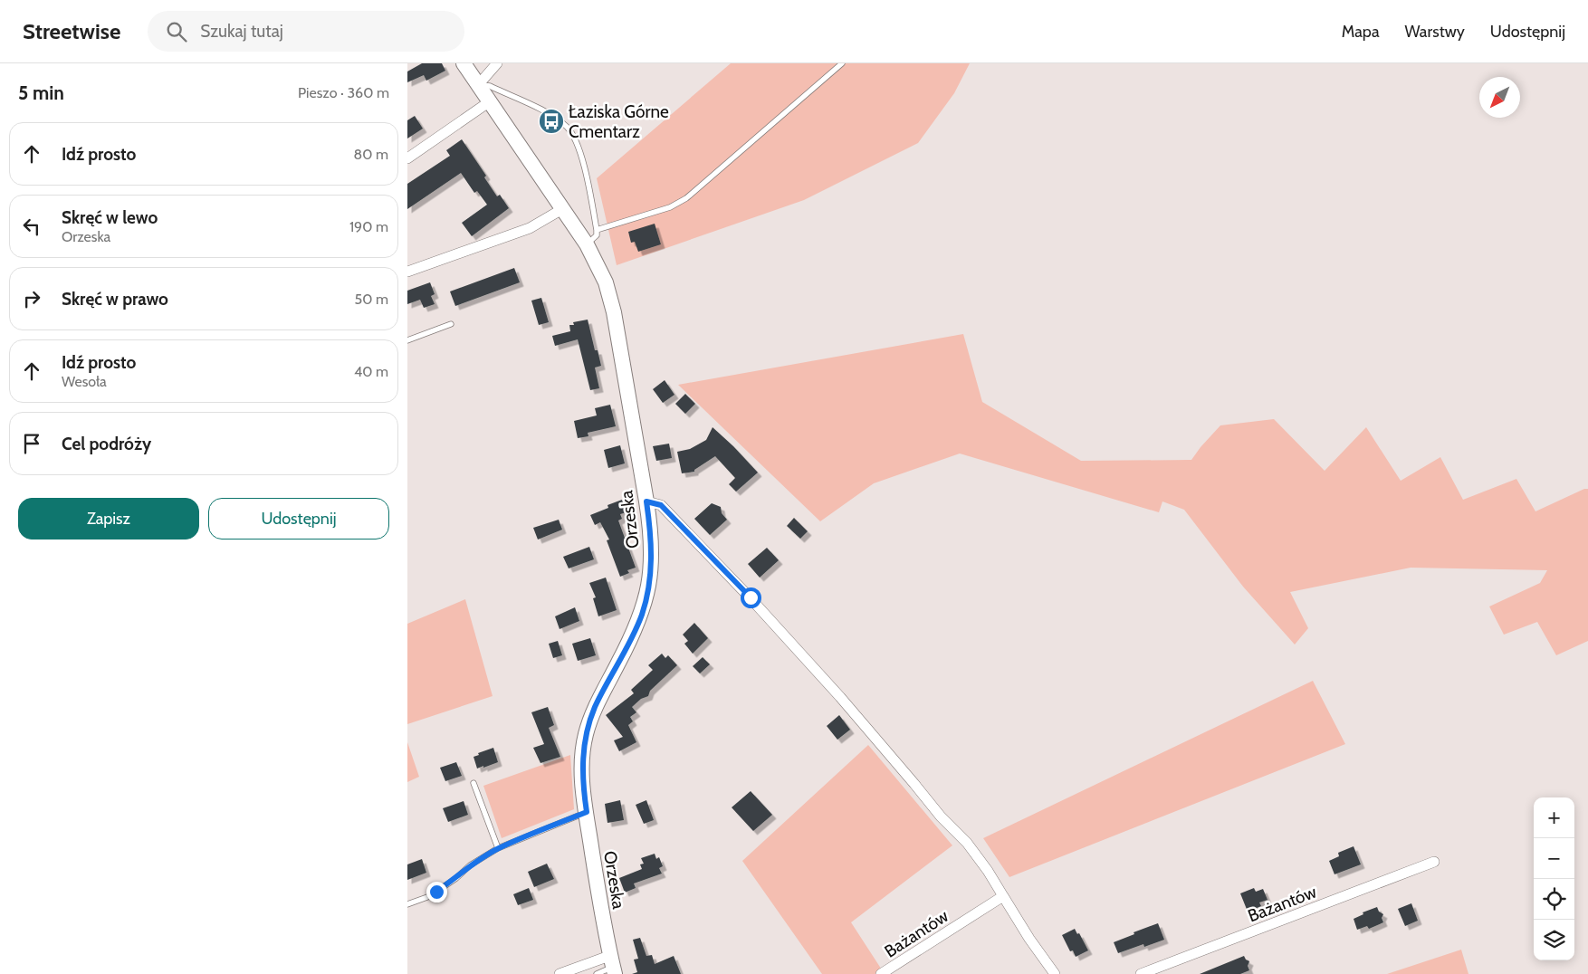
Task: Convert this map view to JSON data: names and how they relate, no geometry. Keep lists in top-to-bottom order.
{
  "streets": {
    "street": ["Orzeska", "Bażantów"]
  },
  "places": {
    "bus stop": ["Łaziska Górne Cmentarz"]
  },
  "north": "bottom left",
  "page": {
    "header": "Streetwise",
    "search": "Szukaj tutaj",
    "nav": ["Mapa", "Warstwy", "Udostępnij"],
    "heading": ["5 min", "Pieszo · 360 m"],
    "list": [
      ["Idź prosto", "80 m"],
      ["Skręć w lewo", "Orzeska", "190 m"],
      ["Skręć w prawo", "50 m"],
      ["Idź prosto", "Wesoła", "40 m"],
      "Cel podróży"
    ],
    "buttons": ["Zapisz", "Udostępnij"],
    "map_buttons": ["+", "−"]
  }
}
